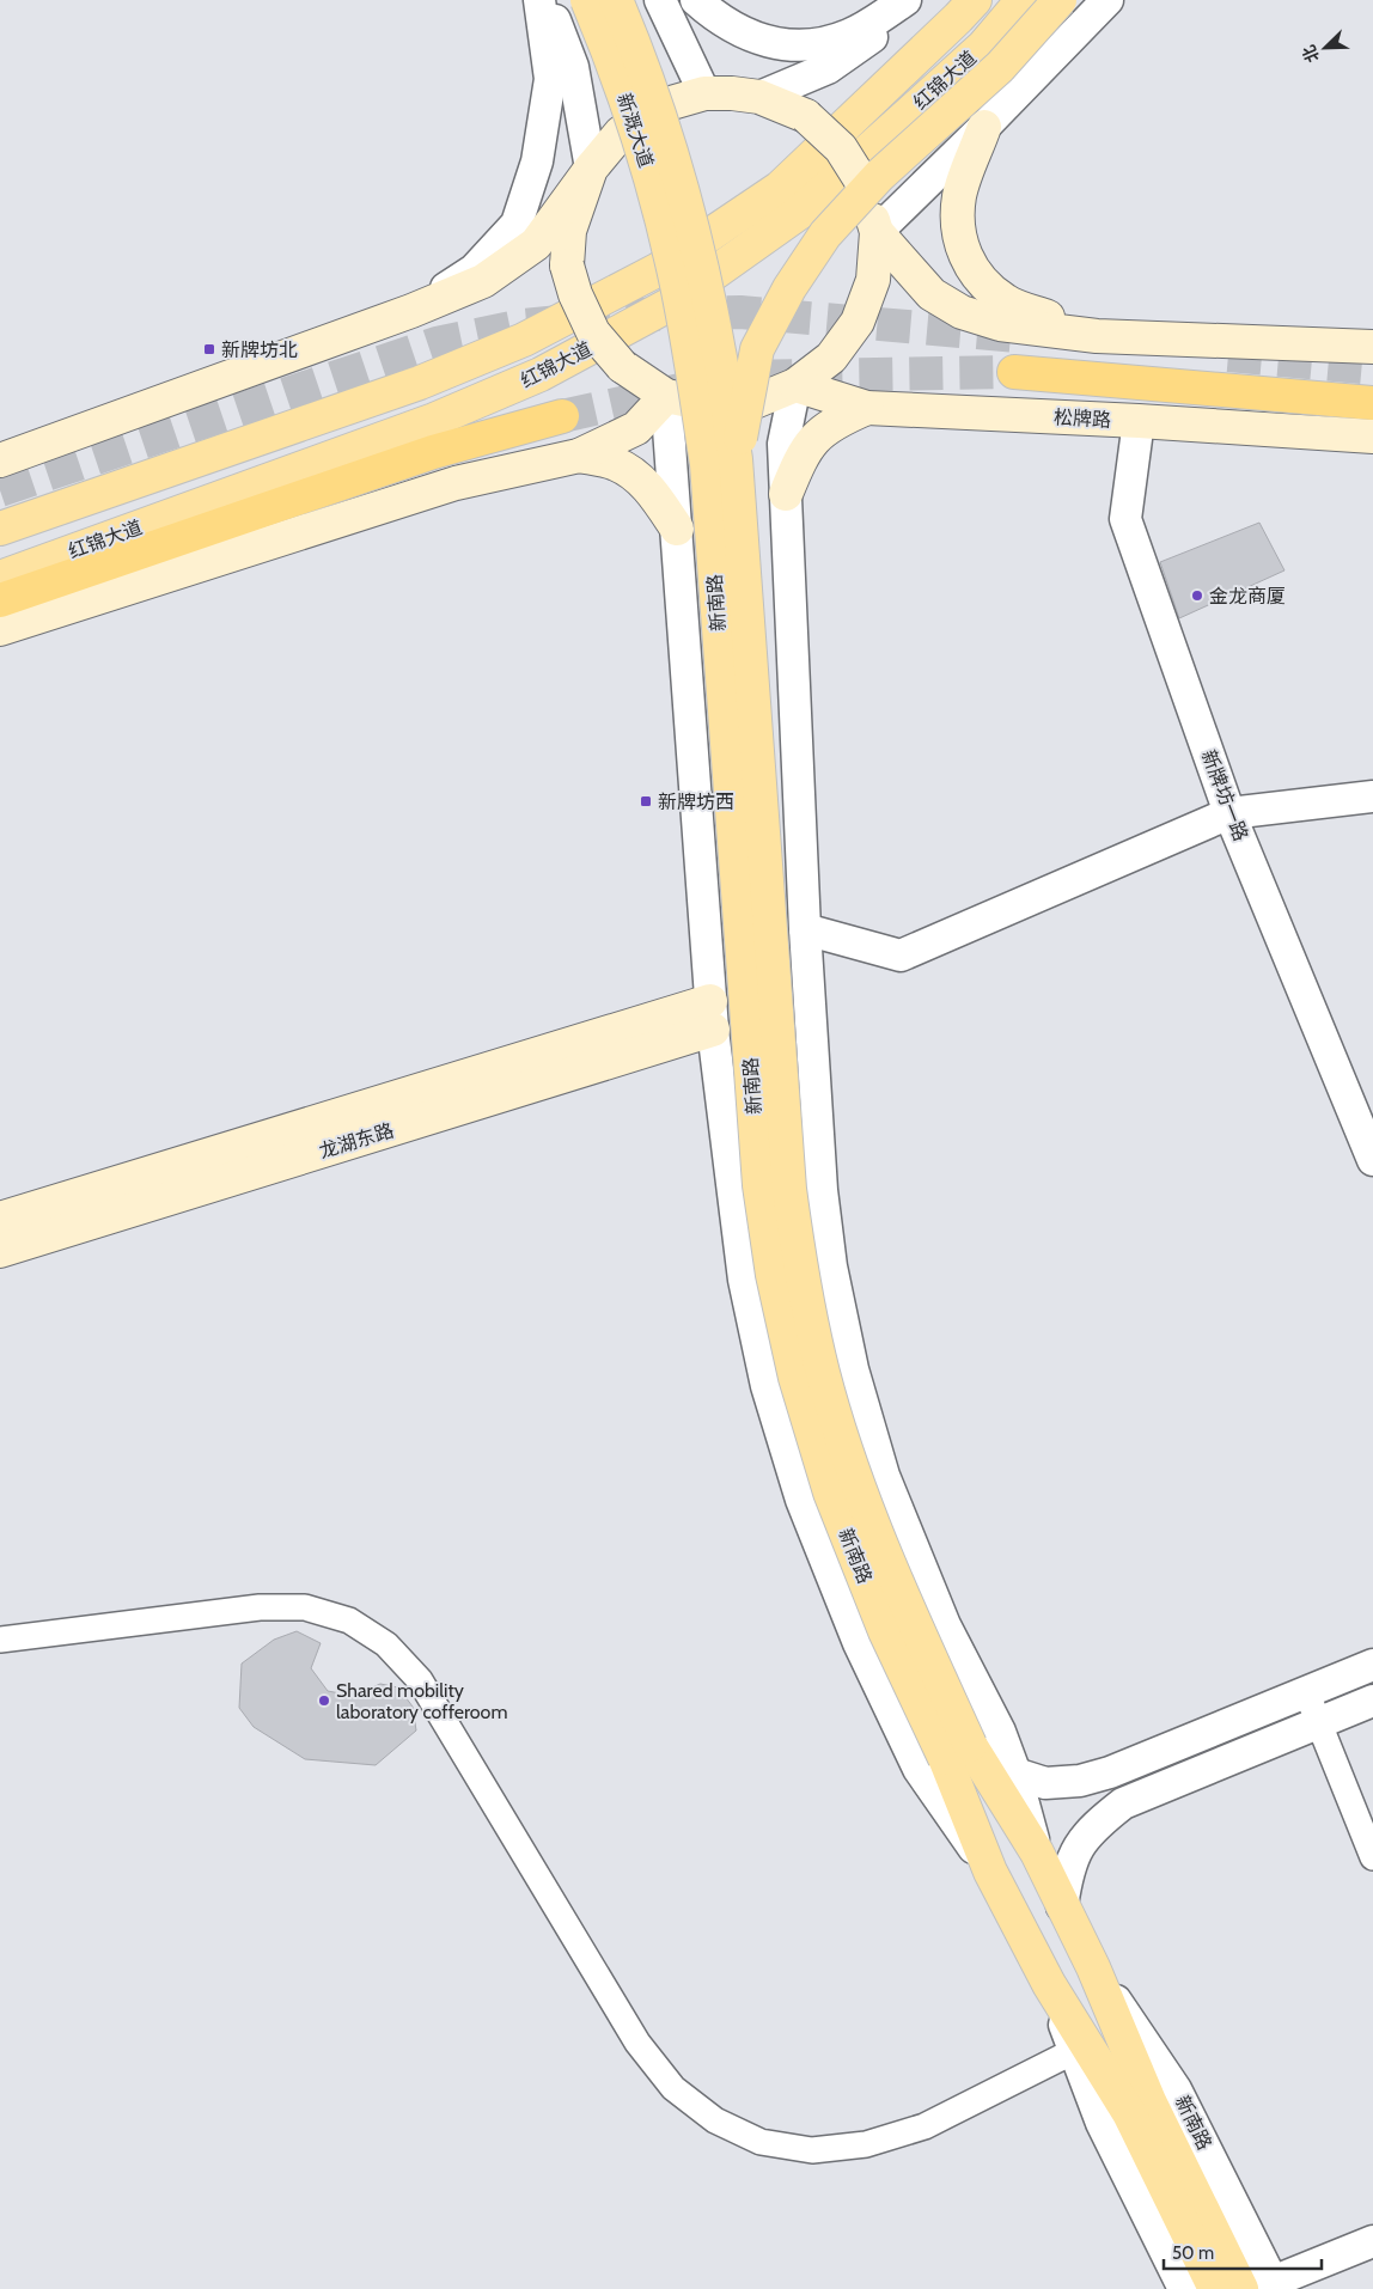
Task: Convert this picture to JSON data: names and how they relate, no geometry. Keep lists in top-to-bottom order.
{
  "streets": {
    "highway": ["红锦大道", "松牌路"],
    "main road": ["新溉大道", "新南路", "龙湖东路"],
    "street": ["新牌坊一路"]
  },
  "crossings": [
    ["新溉大道", "新南路"],
    ["松牌路", "新南路"],
    ["松牌路", "新牌坊一路"],
    ["新南路", "龙湖东路"]
  ],
  "places": {
    "transit": ["新牌坊北", "新牌坊西"],
    "other": ["金龙商厦", "Shared mobility laboratory cofferoom"]
  },
  "scale_bar": "50 m",
  "north": "bottom left"
}
